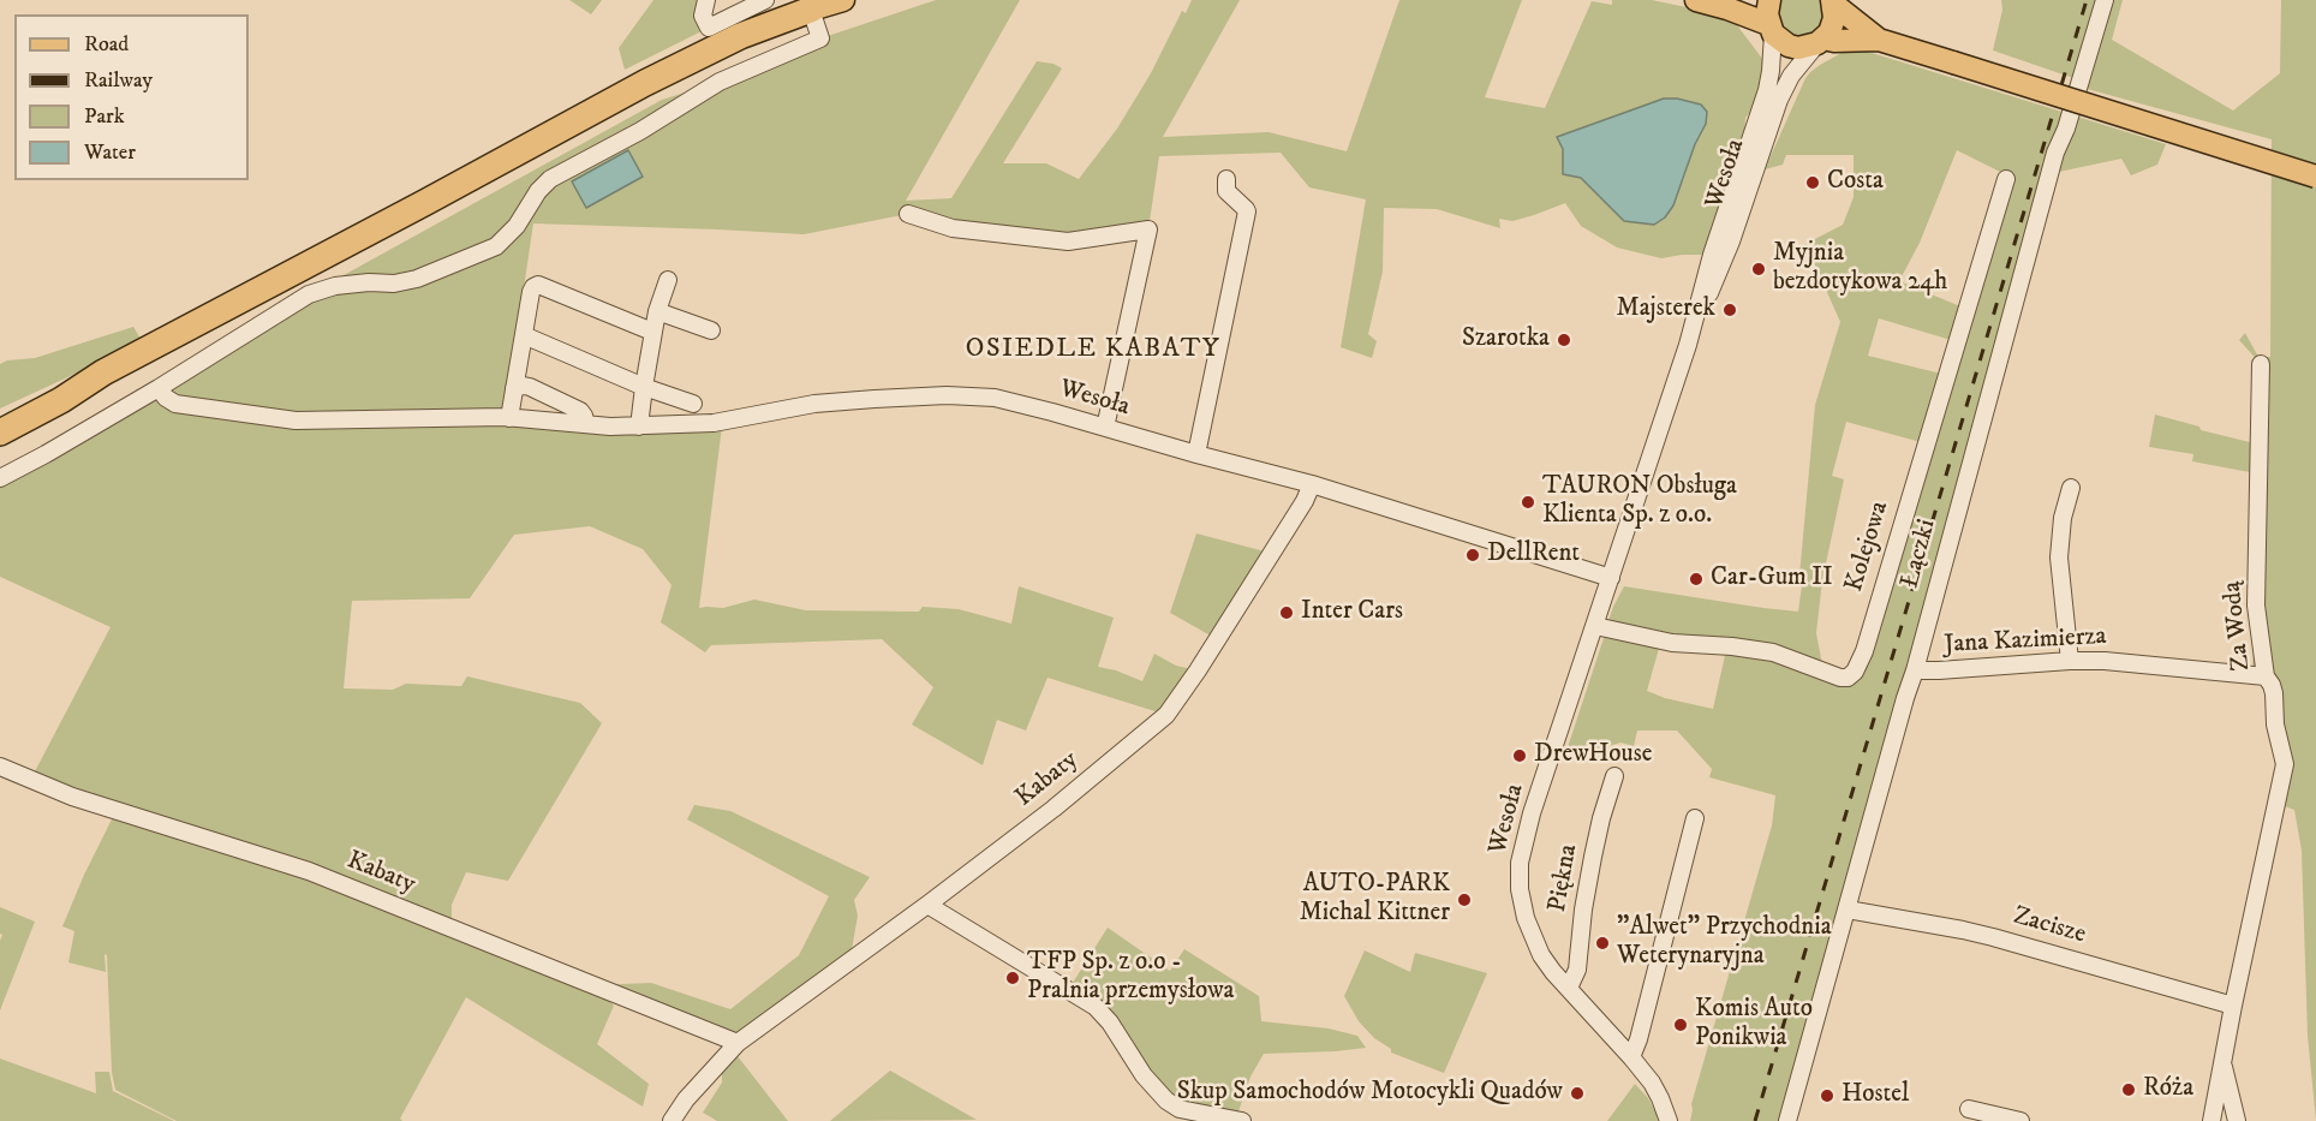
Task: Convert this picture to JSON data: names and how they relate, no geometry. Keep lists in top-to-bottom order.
{
  "streets": {
    "street": [
      "Wesoła",
      "Kolejowa",
      "Łączki",
      "Za Wodą",
      "Jana Kazimierza",
      "Kabaty",
      "Piękna",
      "Zacisze"
    ]
  },
  "crossings": [
    ["Wesoła", "Kolejowa"],
    ["Wesoła", "Kabaty"],
    ["Wesoła", "Piękna"],
    ["Łączki", "Jana Kazimierza"],
    ["Łączki", "Zacisze"],
    ["Za Wodą", "Jana Kazimierza"],
    ["Za Wodą", "Zacisze"]
  ],
  "districts": ["OSIEDLE KABATY"],
  "places": [
    "Costa",
    "Myjnia bezdotykowa 24h",
    "Majsterek",
    "Szarotka",
    "TAURON Obsługa Klienta Sp. z o.o.",
    "DellRent",
    "Car-Gum II",
    "Inter Cars",
    "DrewHouse",
    "AUTO-PARK Michal Kittner",
    "\"Alwet\" Przychodnia Weterynaryjna",
    "TFP Sp. z o.o - Pralnia przemysłowa",
    "Komis Auto Ponikwia",
    "Róża",
    "Skup Samochodów Motocykli Quadów",
    "Hostel"
  ],
  "legend": [
    "Road",
    "Railway",
    "Park",
    "Water"
  ]
}
